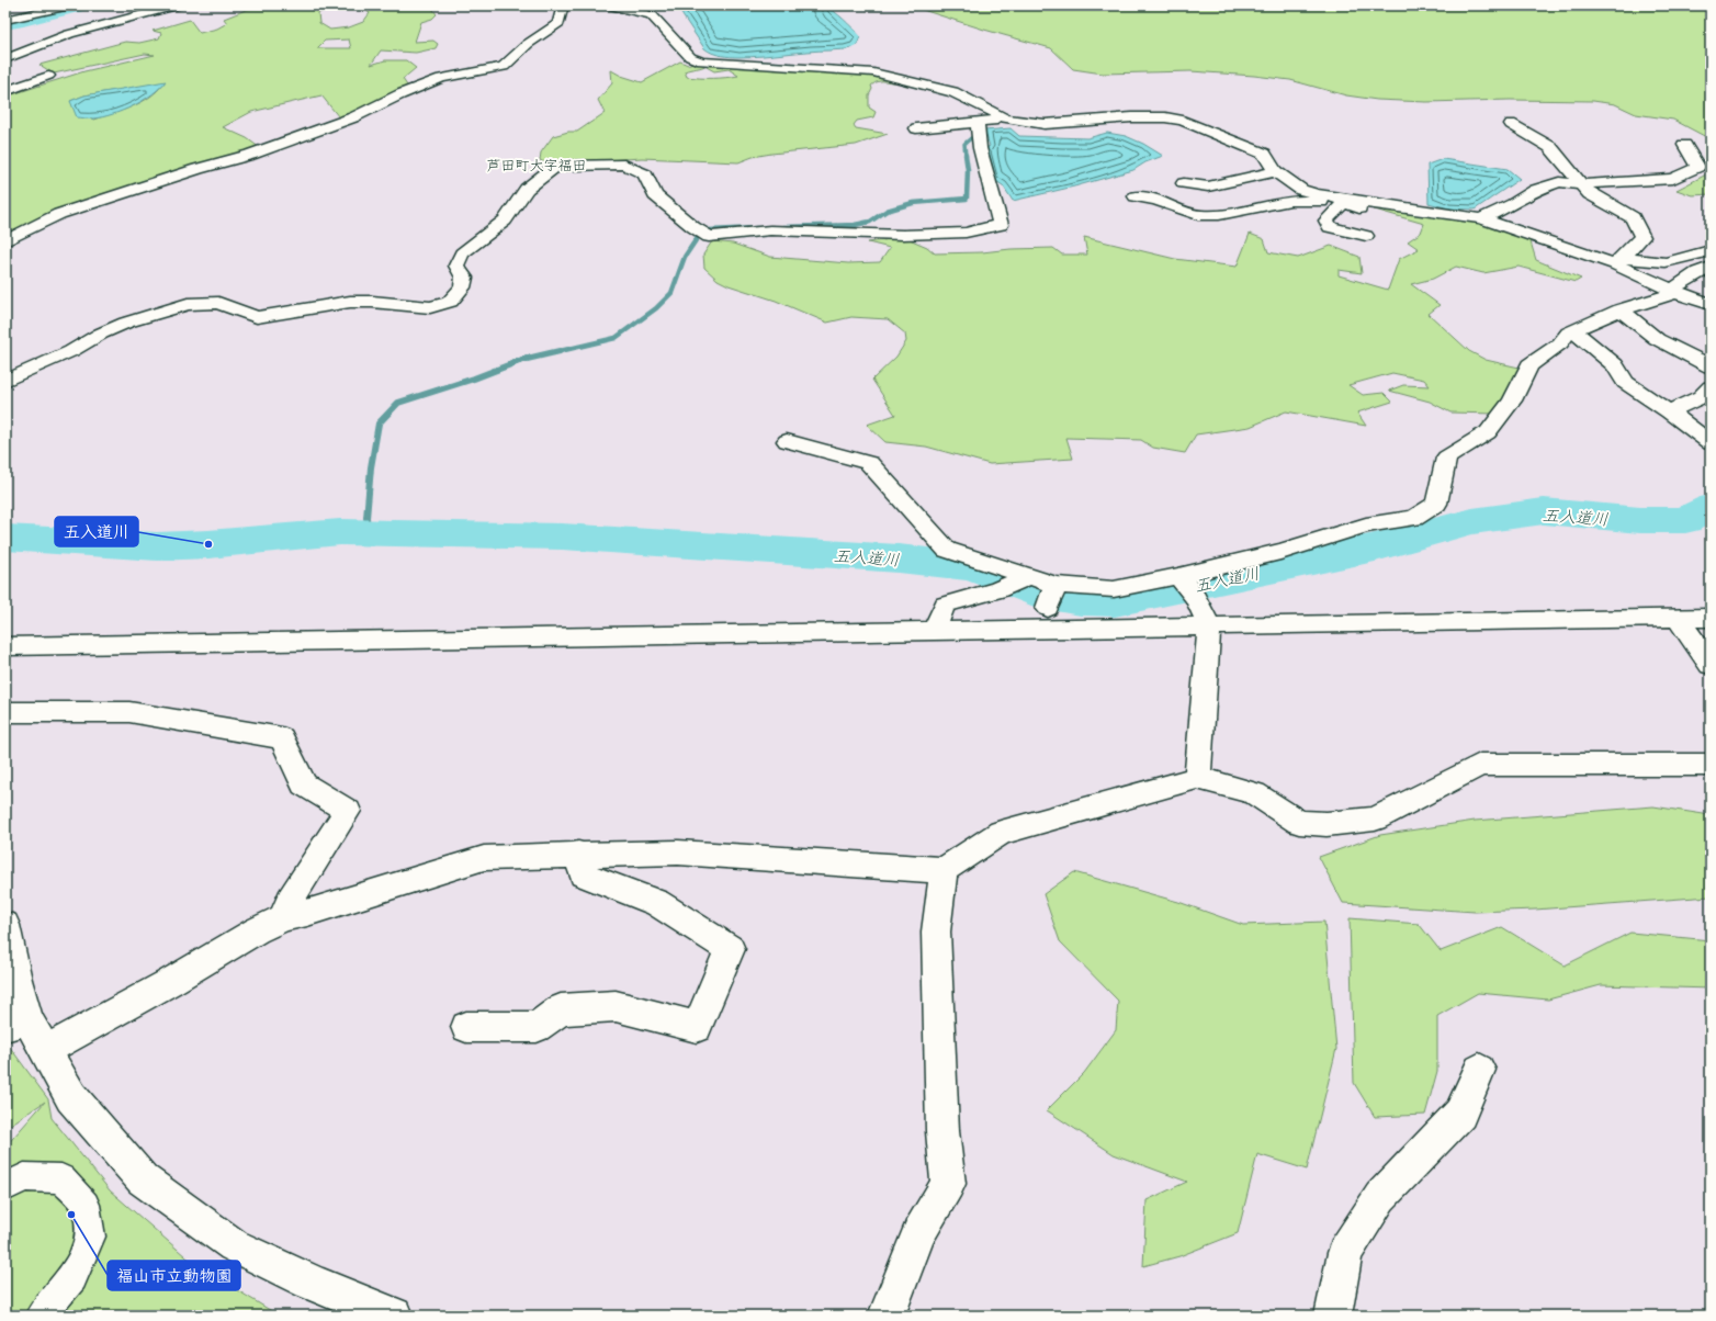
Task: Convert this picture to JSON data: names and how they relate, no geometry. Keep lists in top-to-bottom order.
{
  "districts": ["芦田町大字福田"],
  "water": ["五入道川"],
  "places": ["五入道川", "福山市立動物園"]
}
